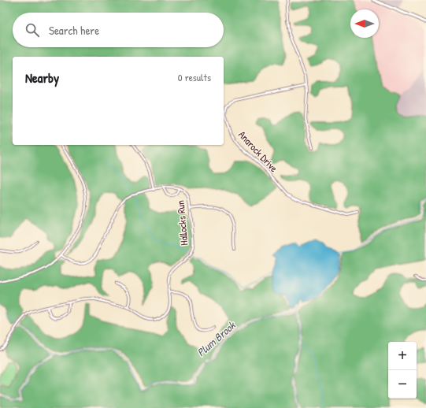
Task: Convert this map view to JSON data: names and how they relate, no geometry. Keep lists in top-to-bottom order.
{
  "streets": {
    "street": ["Anarock Drive", "Hallocks Run"]
  },
  "water": ["Plum Brook"],
  "north": "left",
  "page": {
    "search": "Search here",
    "heading": ["Nearby", "0 results"],
    "map_buttons": ["+", "−"]
  }
}
